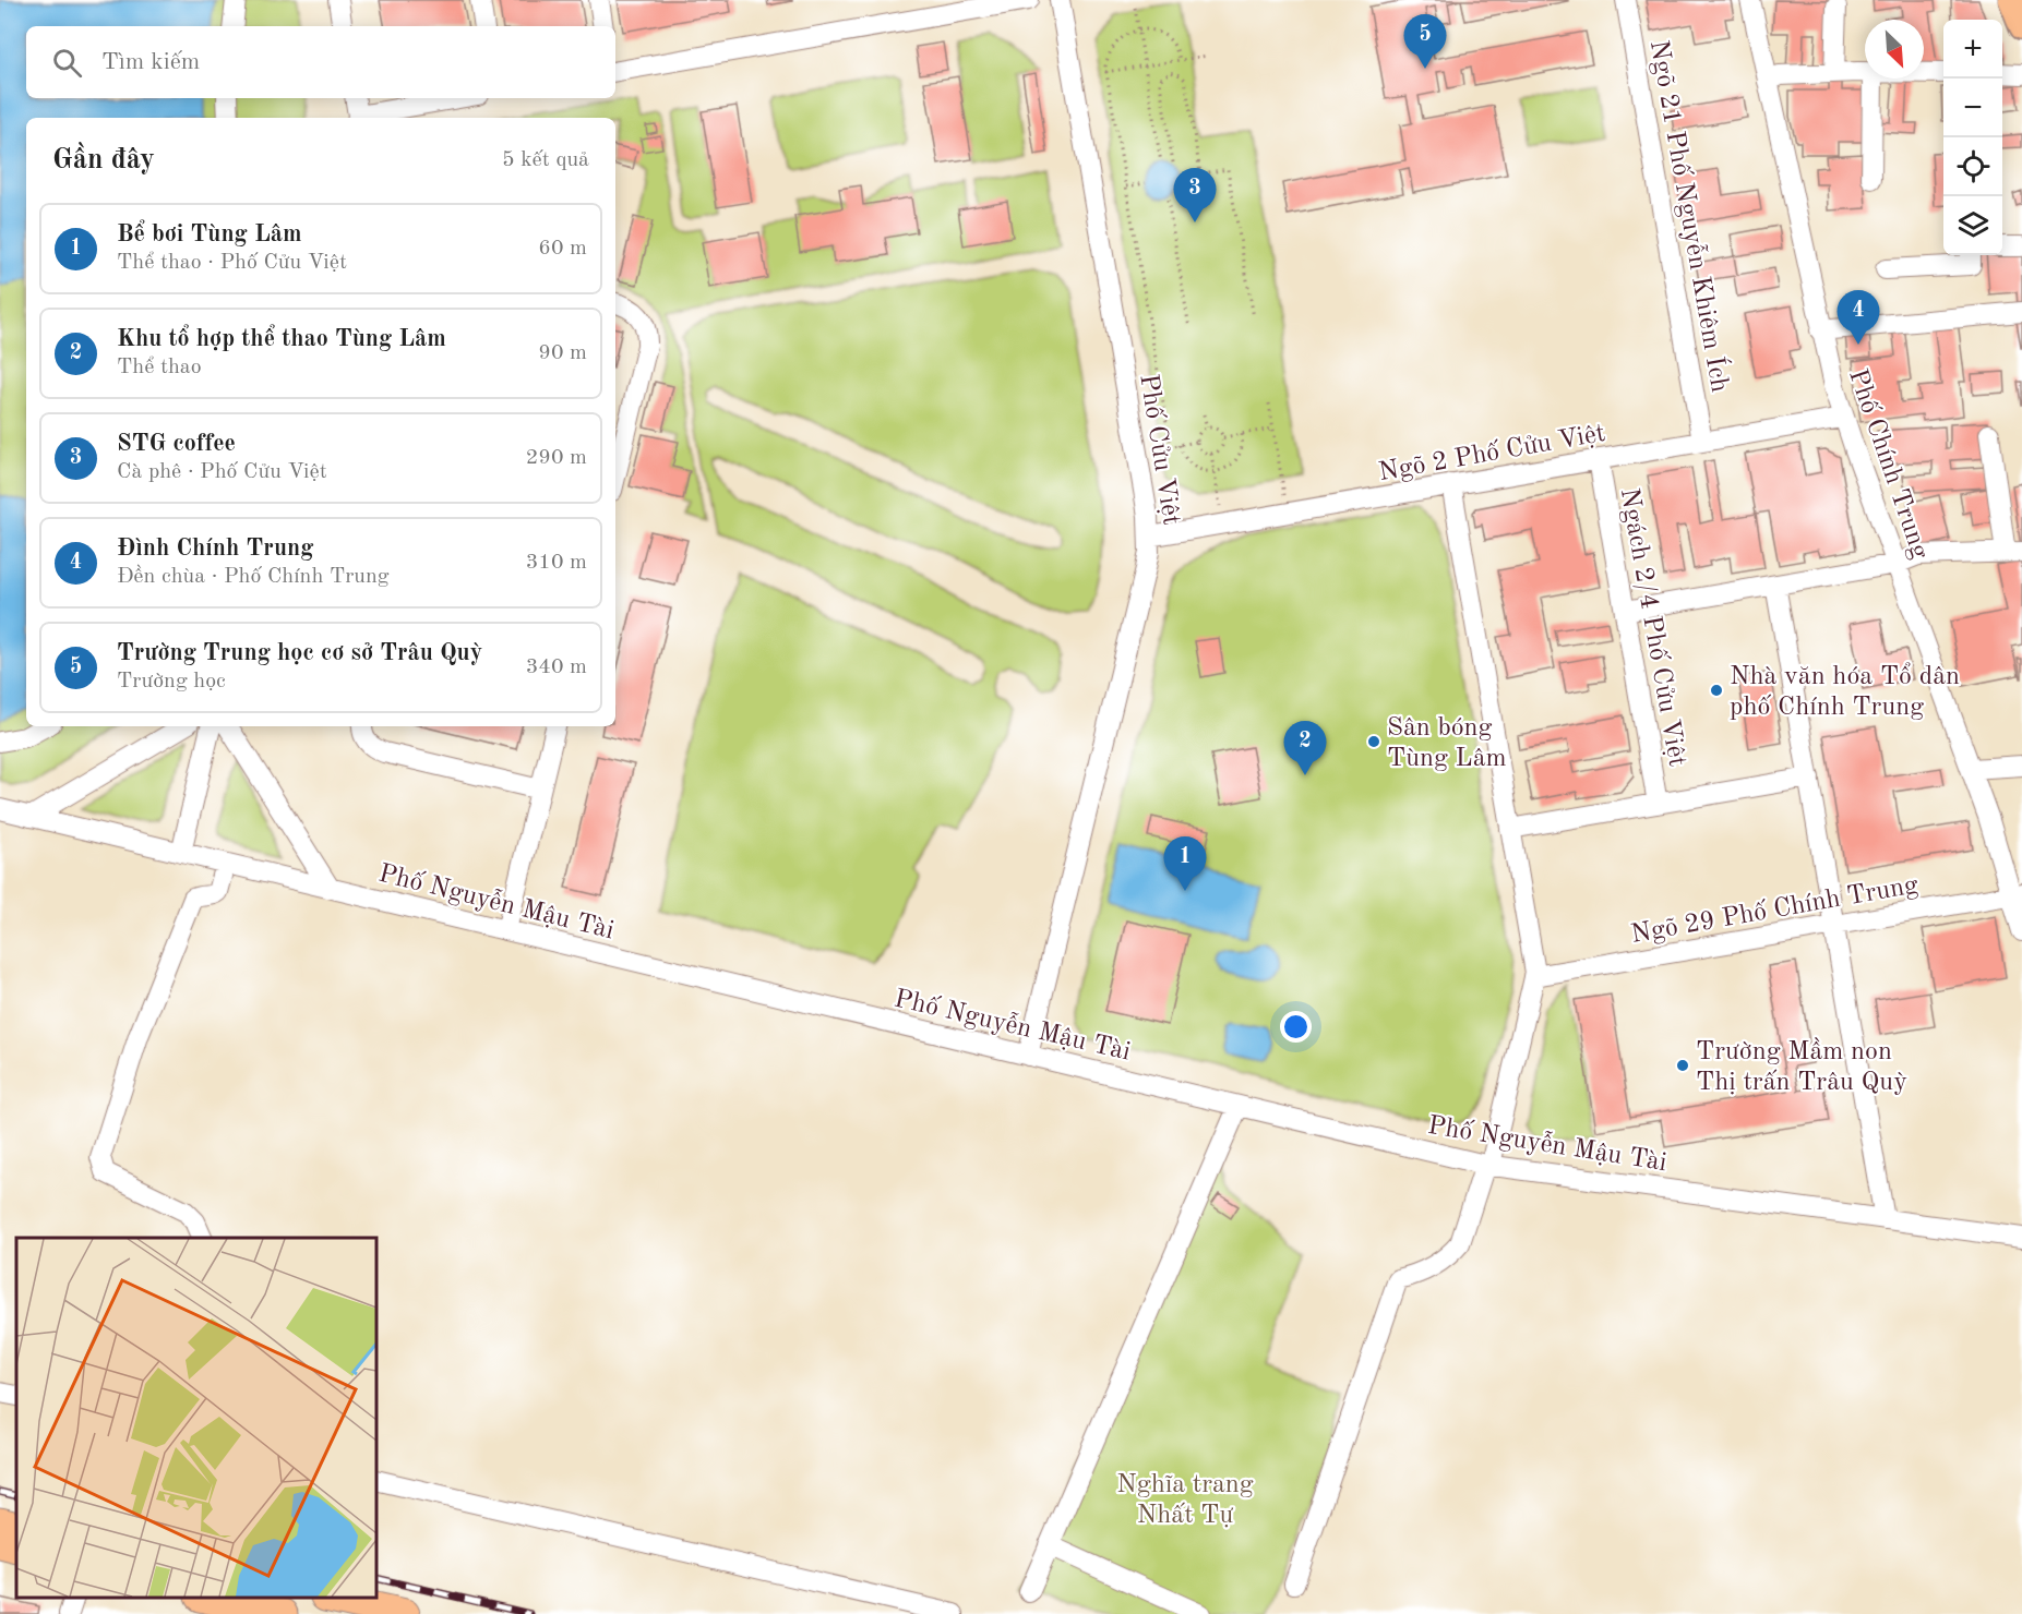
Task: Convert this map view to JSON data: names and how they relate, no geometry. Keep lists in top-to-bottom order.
{
  "streets": {
    "street": [
      "Ngõ 21 Phố Nguyễn Khiêm Ích",
      "Phố Cửu Việt",
      "Ngõ 2 Phố Cửu Việt",
      "Phố Chính Trung",
      "Ngách 2/4 Phố Cửu Việt",
      "Phố Nguyễn Mậu Tài",
      "Ngõ 29 Phố Chính Trung"
    ]
  },
  "crossings": [
    ["Ngõ 21 Phố Nguyễn Khiêm Ích", "Ngõ 2 Phố Cửu Việt"],
    ["Phố Cửu Việt", "Ngõ 2 Phố Cửu Việt"],
    ["Phố Cửu Việt", "Phố Nguyễn Mậu Tài"],
    ["Ngõ 2 Phố Cửu Việt", "Phố Chính Trung"],
    ["Ngõ 2 Phố Cửu Việt", "Ngách 2/4 Phố Cửu Việt"],
    ["Phố Chính Trung", "Ngõ 29 Phố Chính Trung"]
  ],
  "parks": ["Nghĩa trang Nhất Tự"],
  "places": ["Nhà văn hóa Tổ dân phố Chính Trung", "Sân bóng Tùng Lâm", "Trường Mầm non Thị trấn Trâu Quỳ"],
  "north": "bottom right",
  "page": {
    "pins": [
      "5",
      "3",
      "4",
      "2",
      "1"
    ],
    "map_buttons": ["+", "−"],
    "search": "Tìm kiếm",
    "heading": ["Gần đây", "5 kết quả"],
    "list": [
      {
        "mark": "1",
        "name": "Bể bơi Tùng Lâm",
        "note": "Thể thao · Phố Cửu Việt",
        "value": "60 m"
      },
      {
        "mark": "2",
        "name": "Khu tổ hợp thể thao Tùng Lâm",
        "note": "Thể thao",
        "value": "90 m"
      },
      {
        "mark": "3",
        "name": "STG coffee",
        "note": "Cà phê · Phố Cửu Việt",
        "value": "290 m"
      },
      {
        "mark": "4",
        "name": "Đình Chính Trung",
        "note": "Đền chùa · Phố Chính Trung",
        "value": "310 m"
      },
      {
        "mark": "5",
        "name": "Trường Trung học cơ sở Trâu Quỳ",
        "note": "Trường học",
        "value": "340 m"
      }
    ]
  }
}
